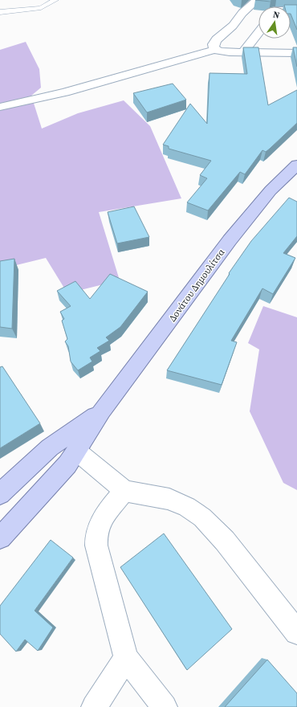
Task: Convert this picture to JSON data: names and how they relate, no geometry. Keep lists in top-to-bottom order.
{
  "streets": {
    "main road": ["Δονάτου Δημουλίτσα"]
  },
  "north": "top"
}
